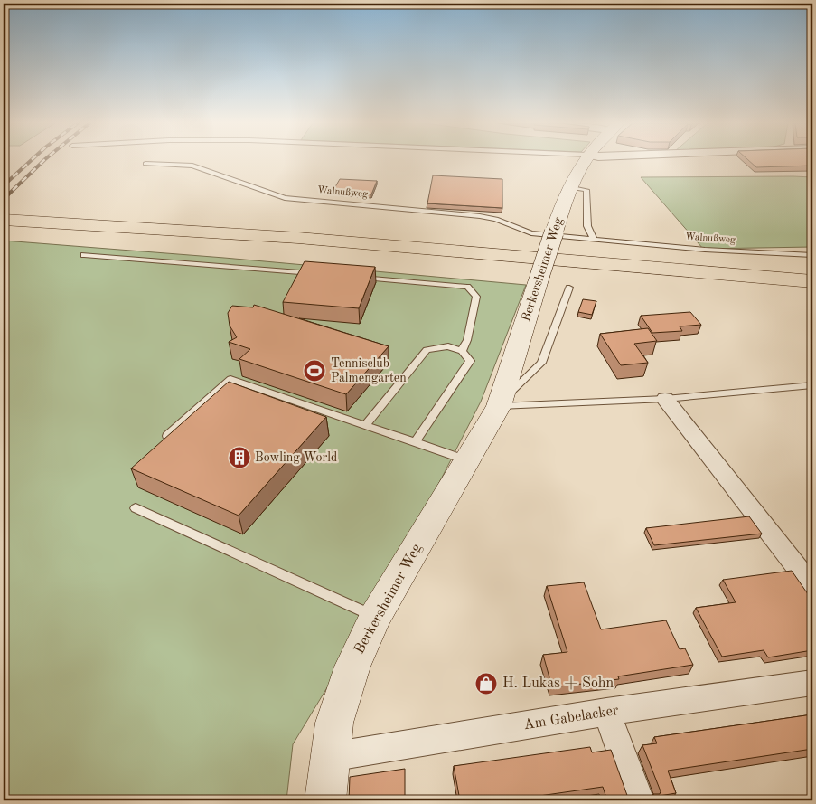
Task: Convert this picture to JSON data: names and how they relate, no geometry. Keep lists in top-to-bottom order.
{
  "streets": {
    "street": ["Berkersheimer Weg", "Am Gabelacker"],
    "lane": ["Walnußweg"]
  },
  "crossings": [
    ["Walnußweg", "Berkersheimer Weg"],
    ["Berkersheimer Weg", "Am Gabelacker"]
  ],
  "places": {
    "sports": ["Tennisclub Palmengarten"],
    "building": ["Bowling World"],
    "shop": ["H. Lukas + Sohn"]
  }
}
